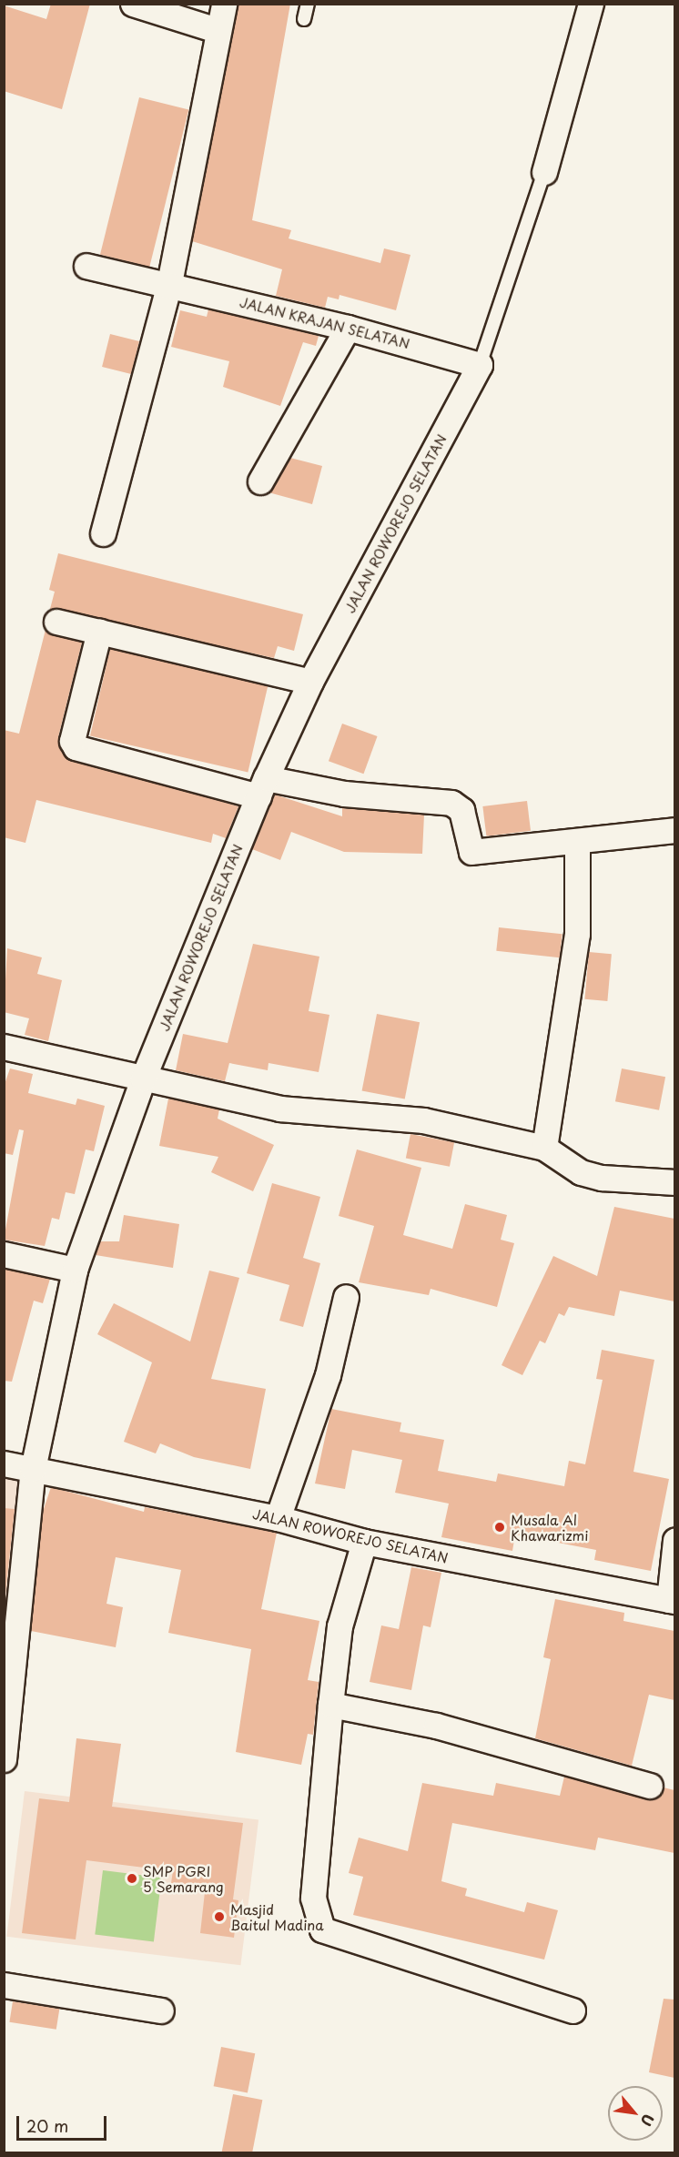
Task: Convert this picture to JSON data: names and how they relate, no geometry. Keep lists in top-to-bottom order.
{
  "streets": {
    "street": ["JALAN KRAJAN SELATAN", "JALAN ROWOREJO SELATAN"]
  },
  "crossings": [
    ["JALAN KRAJAN SELATAN", "JALAN ROWOREJO SELATAN"]
  ],
  "places": ["Musala Al Khawarizmi", "SMP PGRI 5 Semarang", "Masjid Baitul Madina"],
  "scale_bar": "20 m",
  "north": "bottom right"
}
